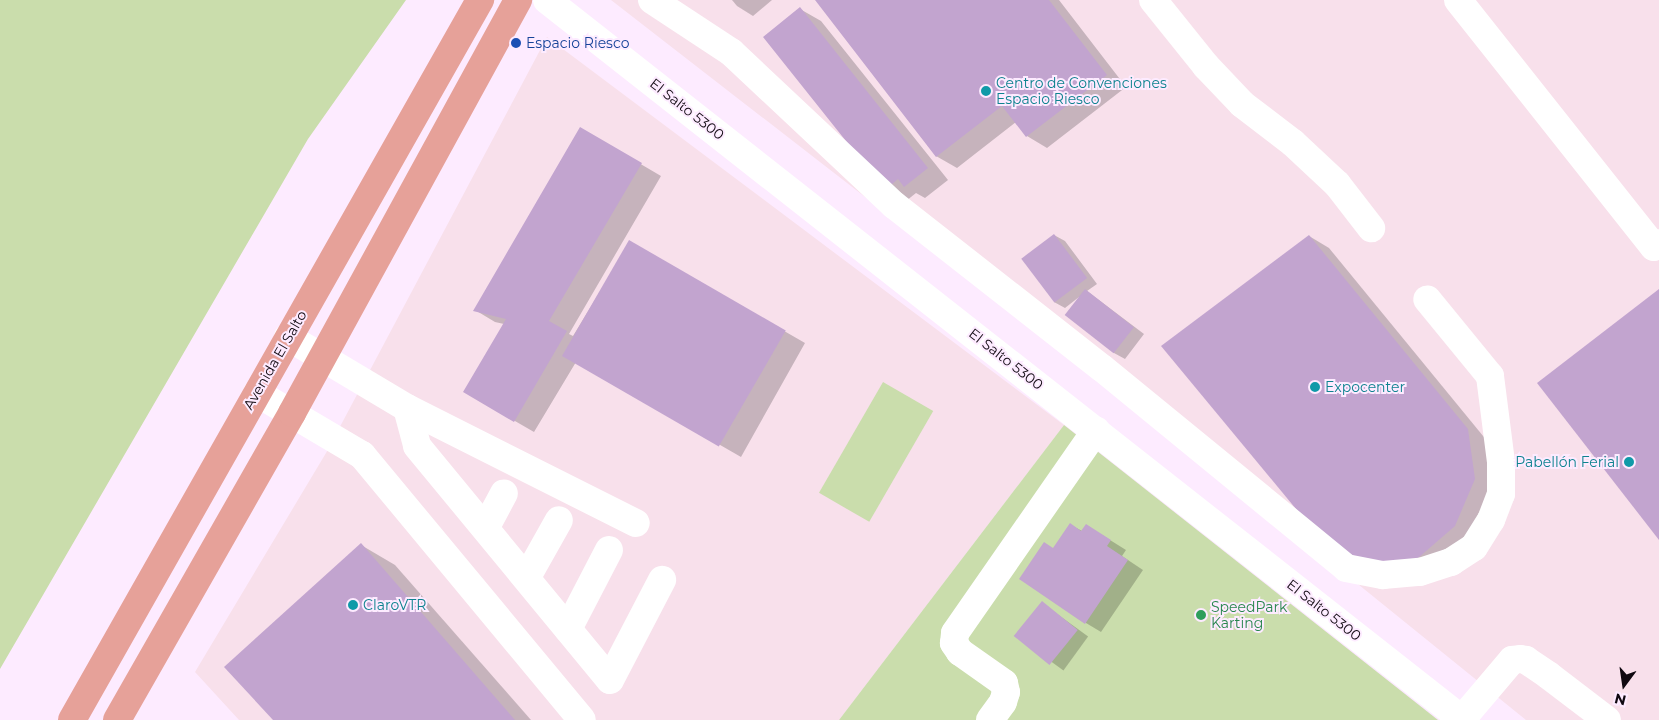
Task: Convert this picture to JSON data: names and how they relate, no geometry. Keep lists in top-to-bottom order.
{
  "streets": {
    "main road": ["Avenida El Salto"],
    "lane": ["El Salto 5300"]
  },
  "places": [
    "Espacio Riesco",
    "Centro de Convenciones Espacio Riesco",
    "Expocenter",
    "Pabellón Ferial",
    "ClaroVTR",
    "SpeedPark Karting"
  ],
  "north": "bottom"
}
